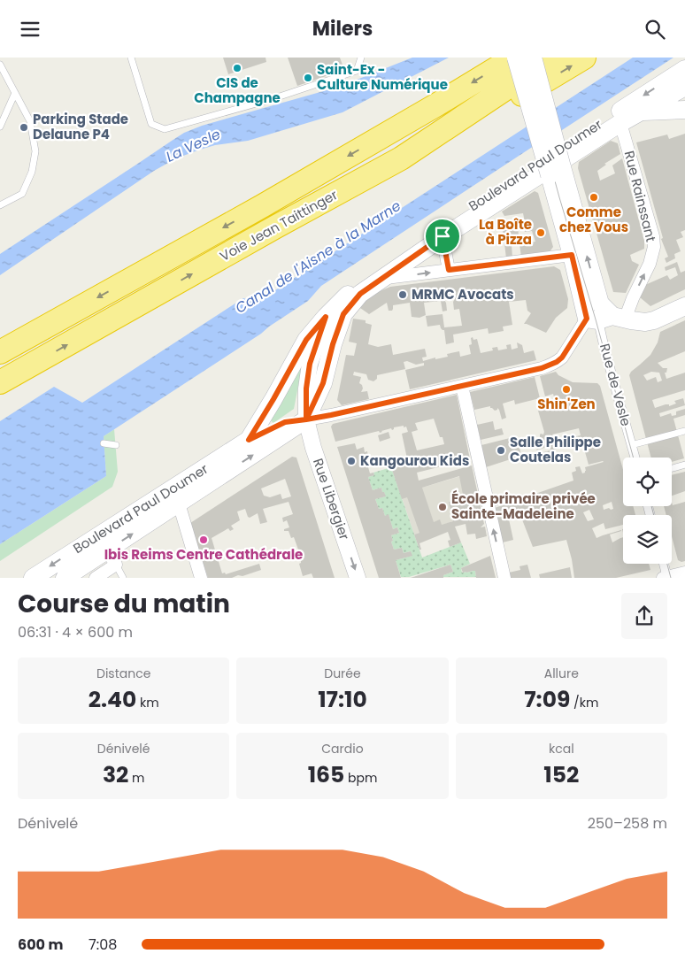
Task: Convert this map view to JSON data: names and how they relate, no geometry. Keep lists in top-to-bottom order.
{
  "streets": {
    "highway": ["Voie Jean Taittinger"],
    "main road": ["Boulevard Paul Doumer", "Rue de Vesle"],
    "street": ["Rue Rainssant", "Rue Libergier"]
  },
  "crossings": [
    ["Boulevard Paul Doumer", "Rue Rainssant"],
    ["Boulevard Paul Doumer", "Rue Libergier"],
    ["Rue Rainssant", "Rue de Vesle"],
    ["Rue Rainssant", "Rue Libergier"]
  ],
  "one_way": ["Rue Rainssant", "Rue Libergier"],
  "water": ["La Vesle", "Canal de l'Aisne à la Marne"],
  "places": [
    "CIS de Champagne",
    "Saint-Ex - Culture Numérique",
    "Parking Stade Delaune P4",
    "Comme chez Vous",
    "La Boîte à Pizza",
    "MRMC Avocats",
    "Shin'Zen",
    "Salle Philippe Coutelas",
    "Kangourou Kids",
    "École primaire privée Sainte-Madeleine",
    "Ibis Reims Centre Cathédrale"
  ],
  "page": {
    "header": "Milers",
    "heading": ["Course du matin", "06:31 · 4 × 600 m"],
    "stats": [
      ["Distance", "2.40 km"],
      ["Durée", "17:10"],
      ["Allure", "7:09 /km"],
      ["Dénivelé", "32 m"],
      ["Cardio", "165 bpm"],
      ["kcal", "152"]
    ],
    "chart": ["Dénivelé", "250–258 m"],
    "list": [
      {
        "name": "600 m",
        "note": "7:08"
      }
    ]
  }
}
